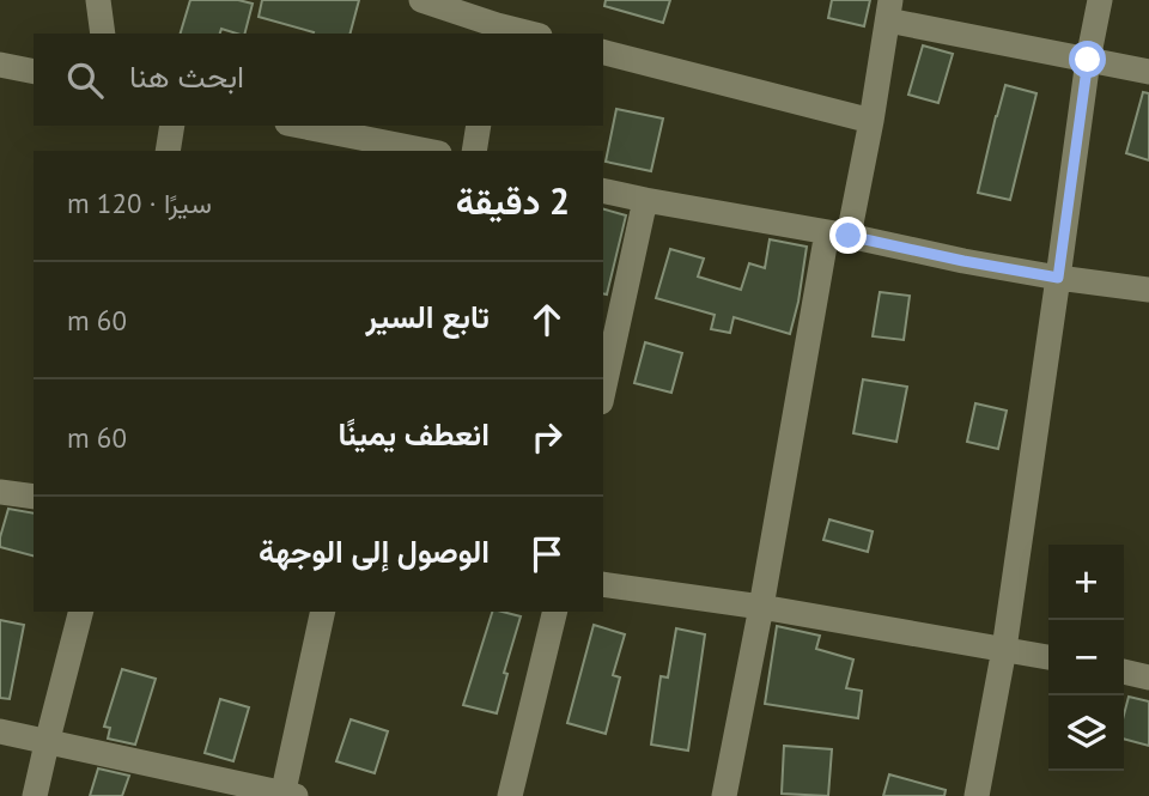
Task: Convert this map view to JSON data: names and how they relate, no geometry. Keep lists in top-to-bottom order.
{
  "page": {
    "search": "ابحث هنا",
    "heading": ["2 دقيقة", "سيرًا · 120 m"],
    "list": [
      ["تابع السير", "60 m"],
      ["انعطف يمينًا", "60 m"],
      "الوصول إلى الوجهة"
    ],
    "map_buttons": ["+", "−"]
  }
}
